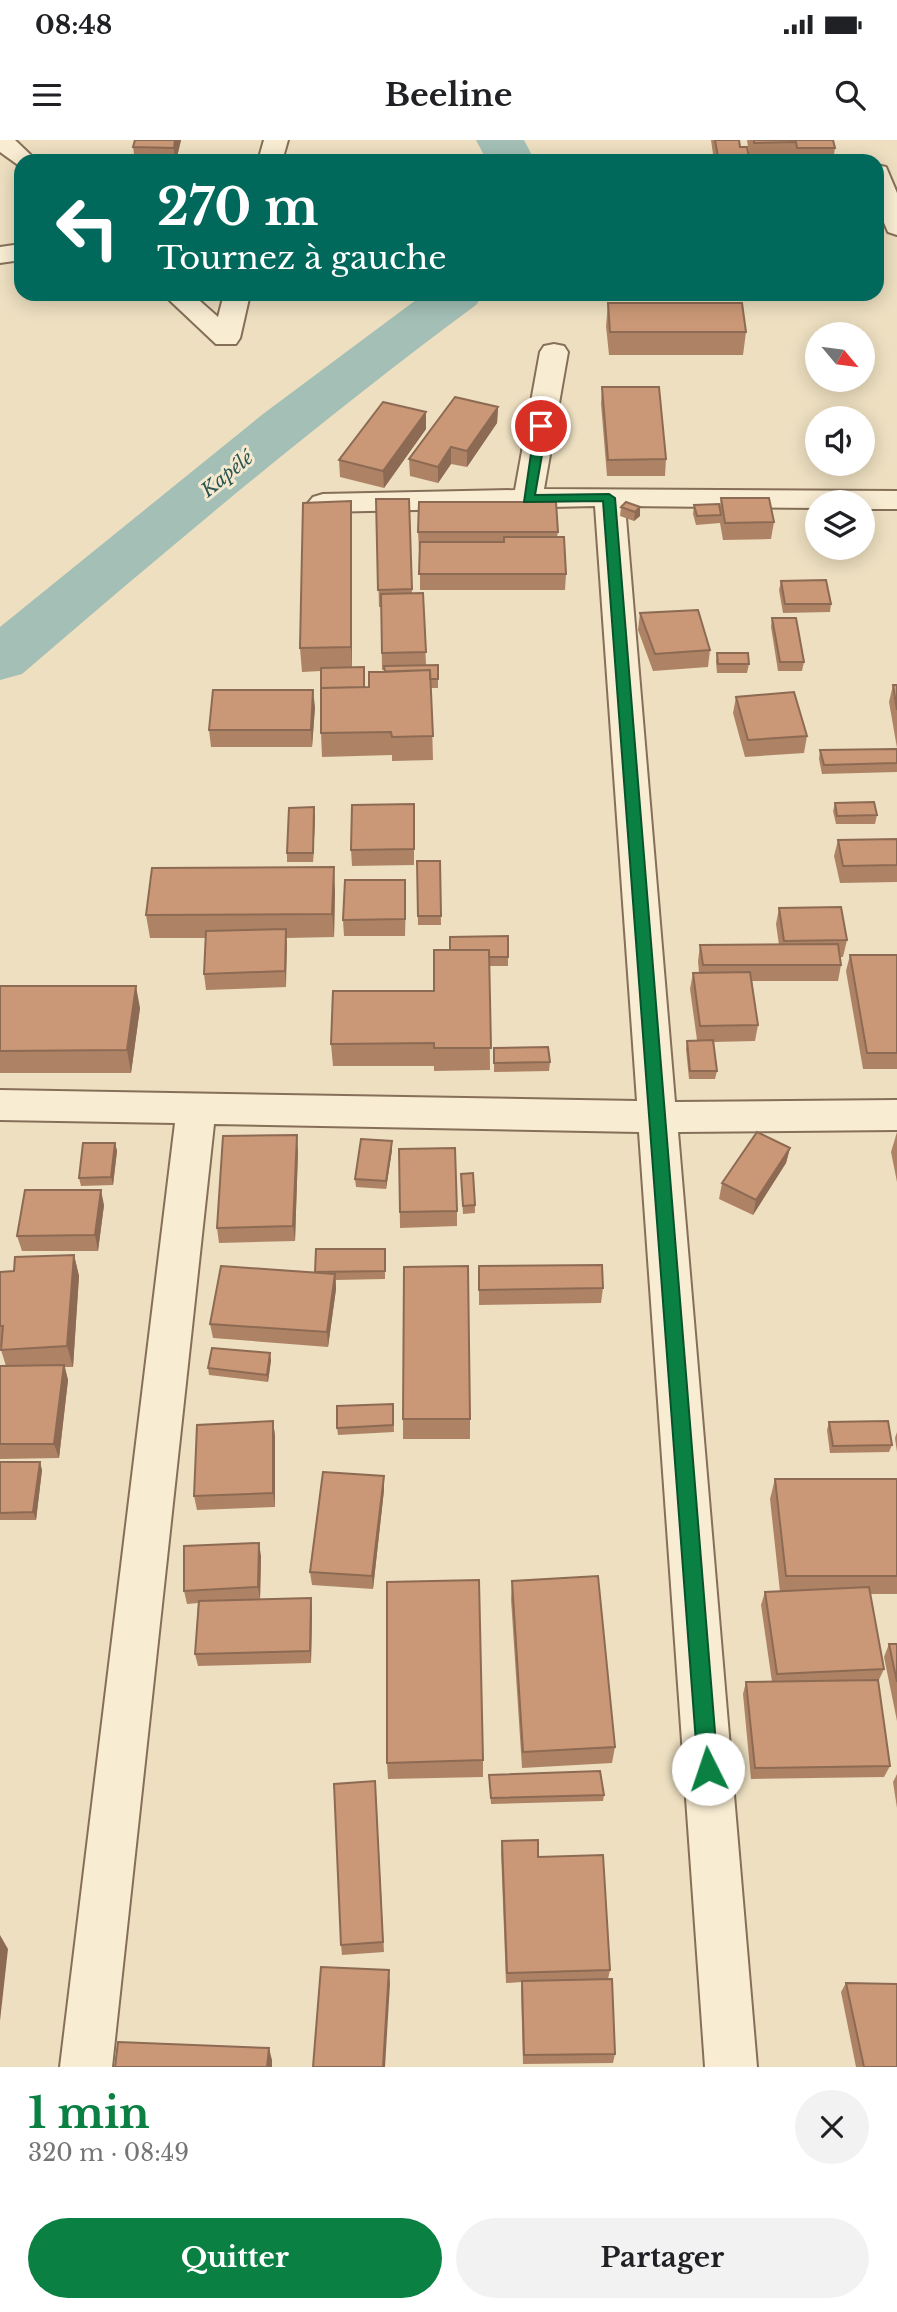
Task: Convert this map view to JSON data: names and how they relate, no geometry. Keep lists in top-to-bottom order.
{
  "water": ["Kapélé"],
  "north": "bottom right",
  "page": {
    "status": "08:48",
    "header": "Beeline",
    "turn": ["270 m", "Tournez à gauche"],
    "heading": ["1 min", "320 m · 08:49"],
    "buttons": ["Quitter", "Partager"]
  }
}
